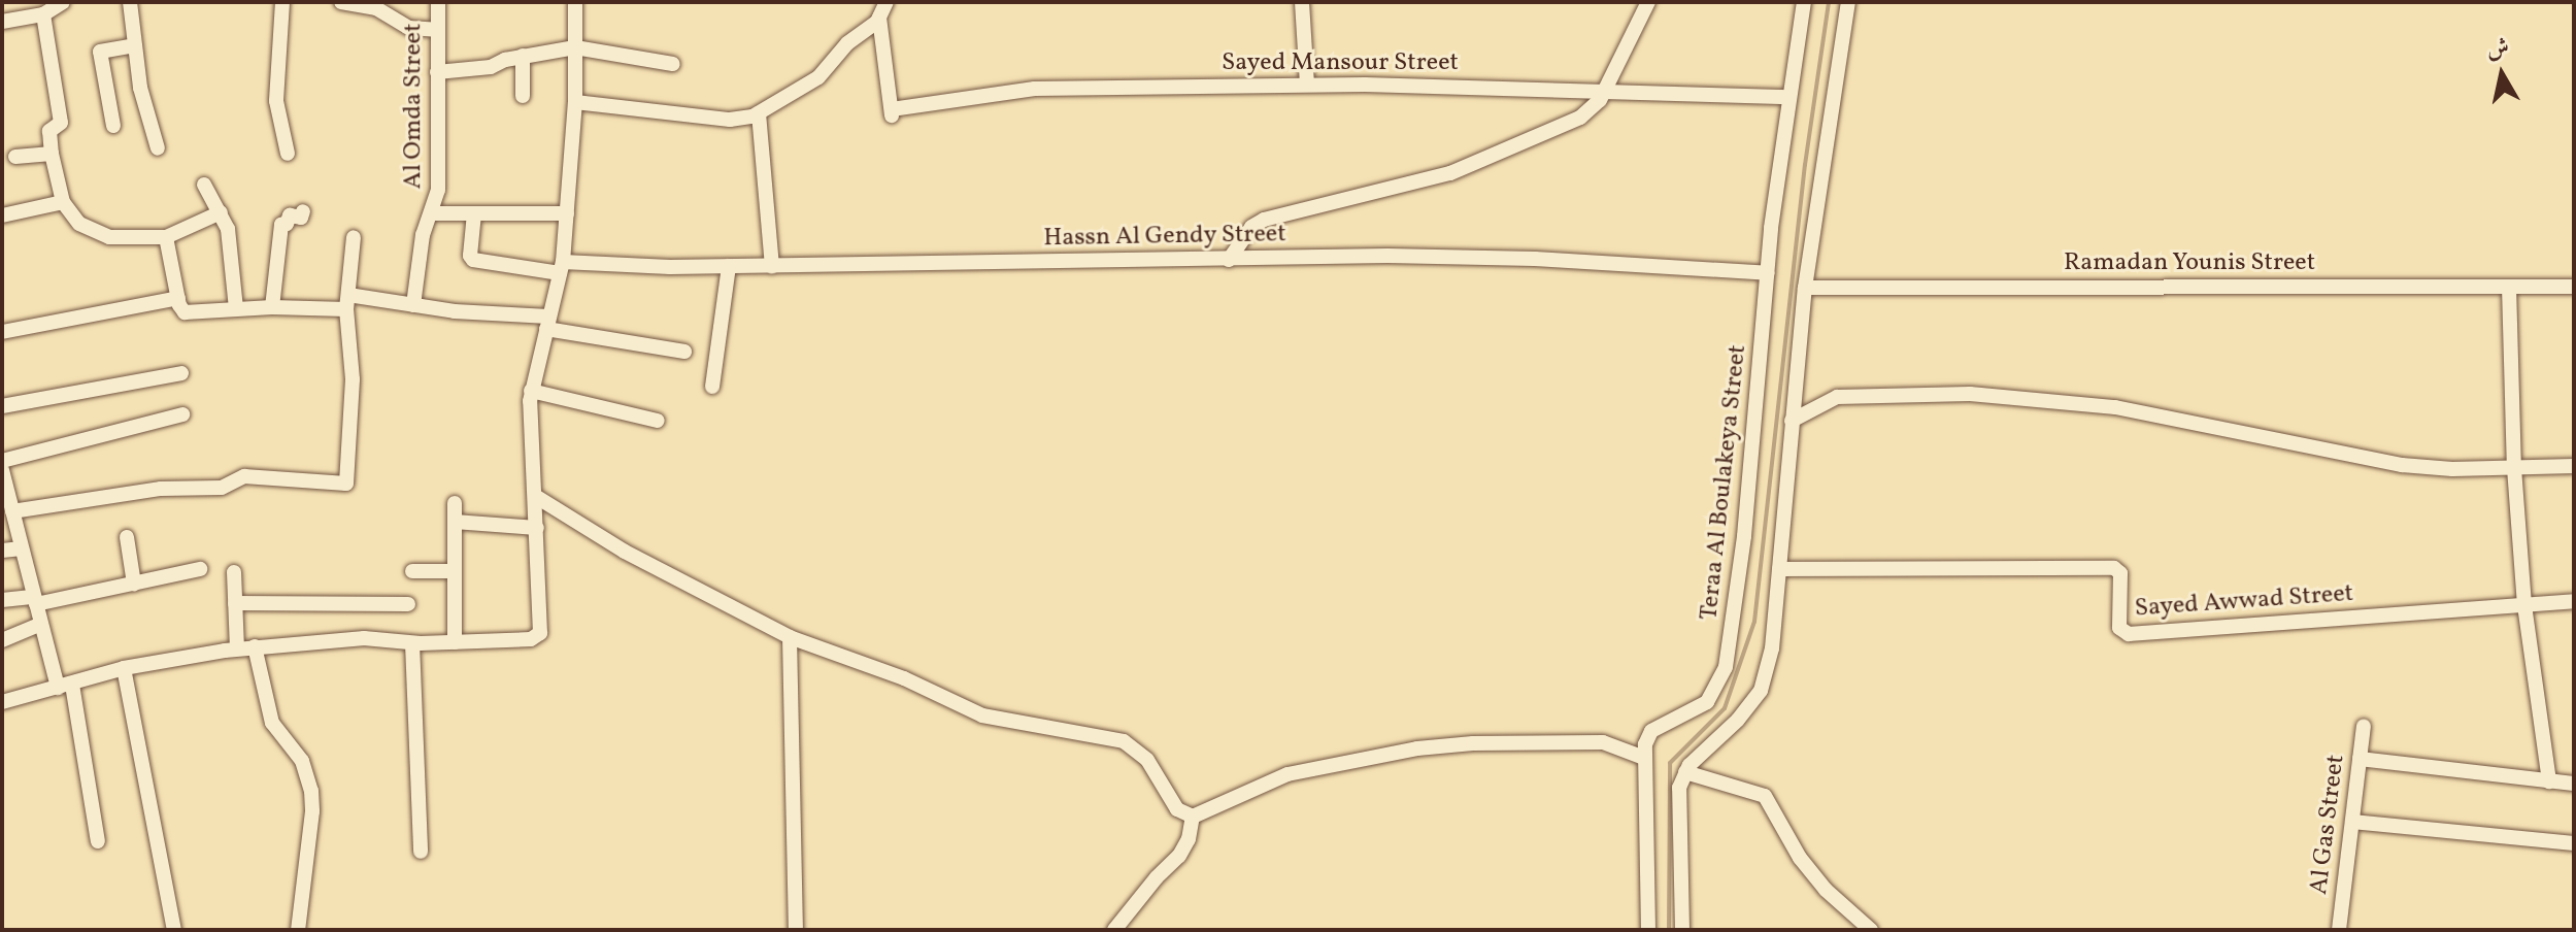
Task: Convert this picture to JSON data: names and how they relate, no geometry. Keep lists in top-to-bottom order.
{
  "streets": {
    "street": [
      "Sayed Mansour Street",
      "Al Omda Street",
      "Hassn Al Gendy Street",
      "Ramadan Younis Street",
      "Teraa Al Boulakeya Street",
      "Sayed Awwad Street",
      "Al Gas Street"
    ]
  },
  "crossings": [
    ["Sayed Mansour Street", "Teraa Al Boulakeya Street"],
    ["Hassn Al Gendy Street", "Teraa Al Boulakeya Street"]
  ],
  "north": "top"
}
